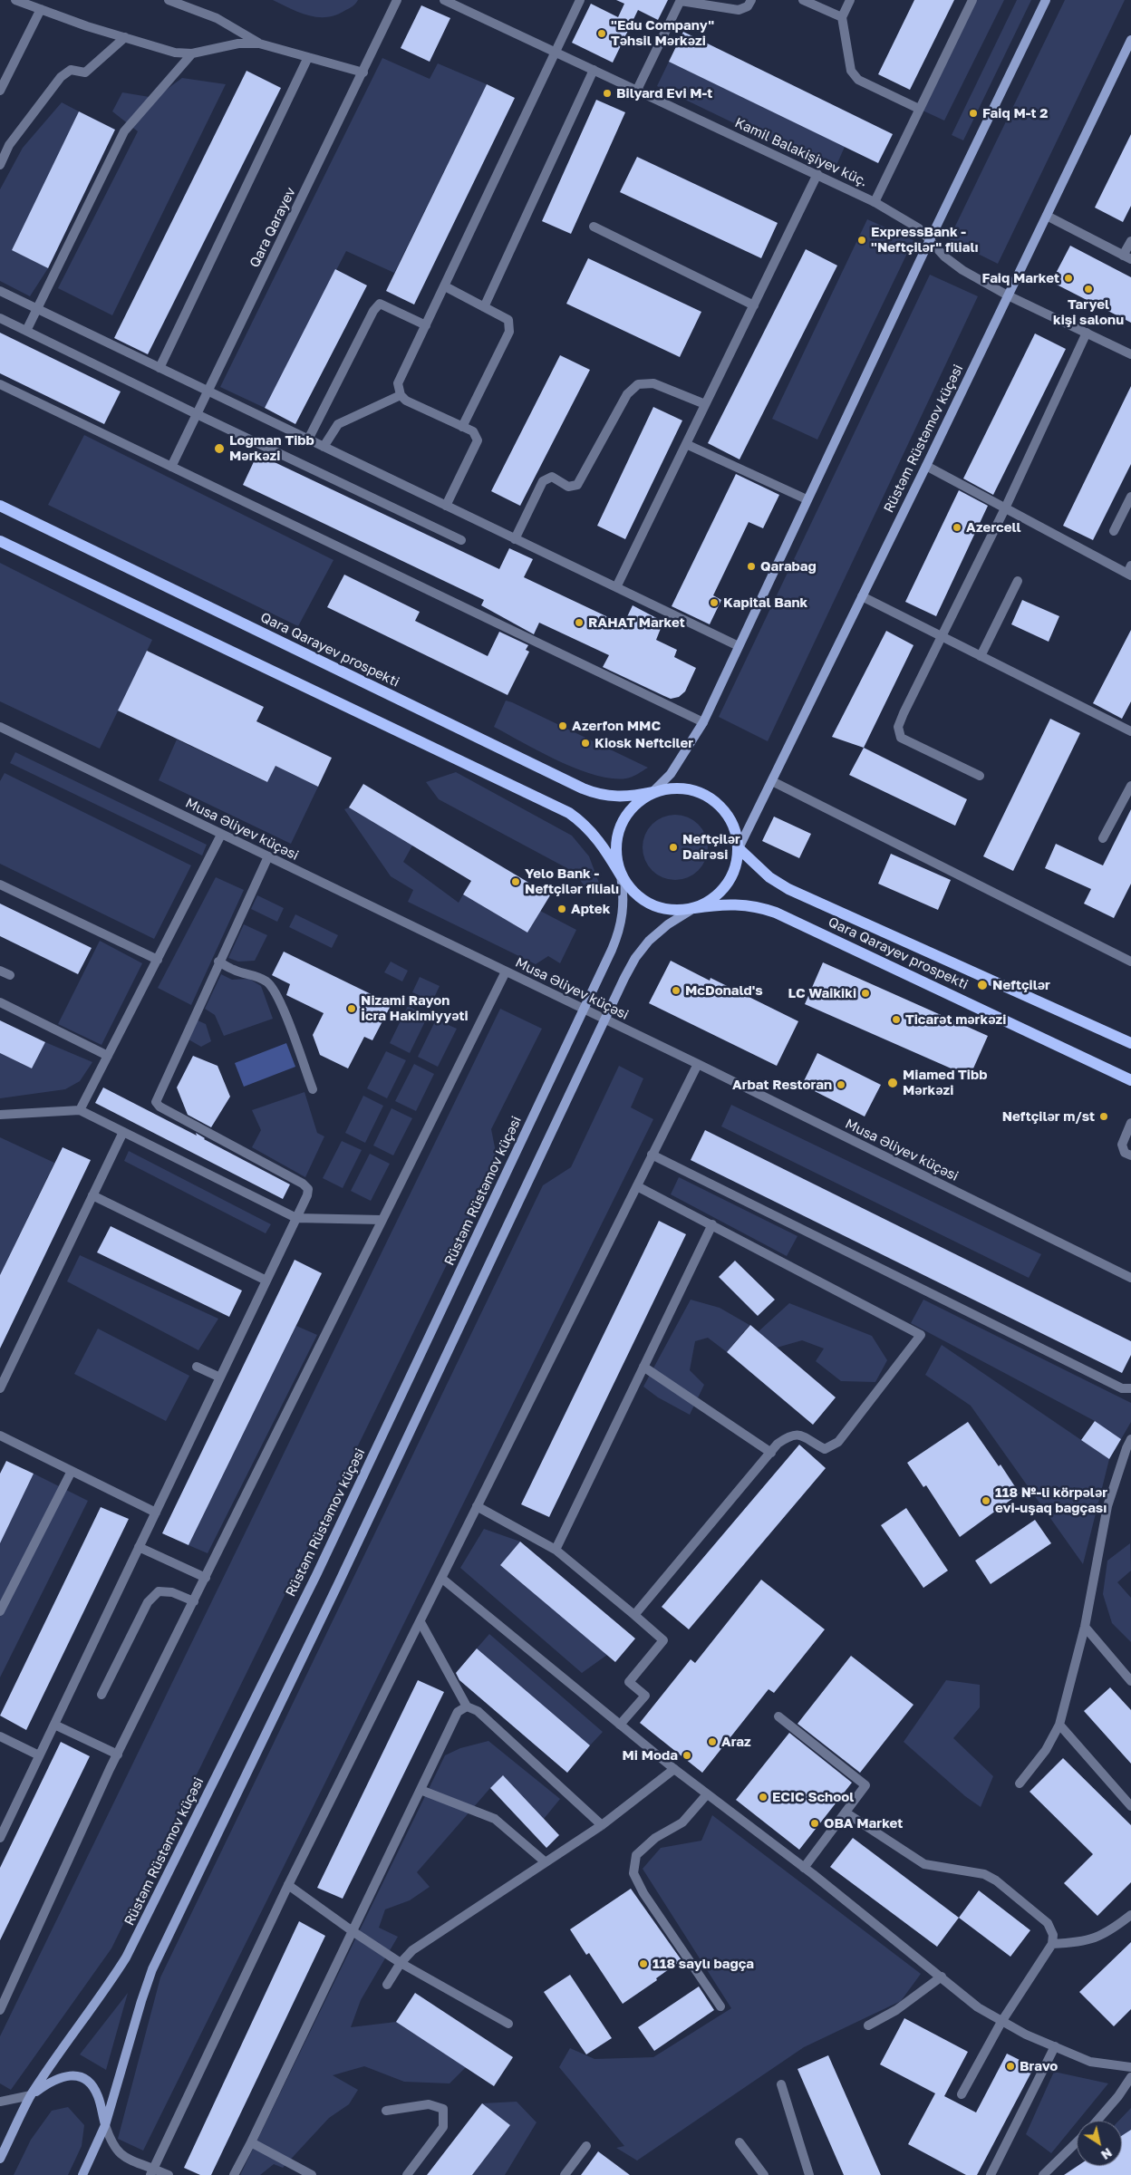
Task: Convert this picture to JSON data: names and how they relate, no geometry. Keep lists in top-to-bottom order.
{
  "streets": {
    "main road": ["Rüstəm Rüstəmov küçəsi", "Qara Qarayev prospekti"],
    "street": ["Kamil Balakişiyev küç.", "Qara Qarayev", "Musa Əliyev küçəsi"]
  },
  "crossings": [
    ["Kamil Balakişiyev küç.", "Rüstəm Rüstəmov küçəsi"],
    ["Rüstəm Rüstəmov küçəsi", "Qara Qarayev prospekti"]
  ],
  "places": [
    "\"Edu Company\" Təhsil Mərkəzi",
    "Bilyard Evi M-t",
    "Faiq M-t 2",
    "ExpressBank - \"Neftçilər\" filialı",
    "Faiq Market",
    "Taryel kişi salonu",
    "Loğman Tibb Mərkəzi",
    "Azercell",
    "Qarabağ",
    "Kapital Bank",
    "RAHAT Market",
    "Azerfon MMC",
    "Kiosk Neftciler",
    "Neftçilər Dairəsi",
    "Yelo Bank - Neftçilər filialı",
    "Aptek",
    "Neftçilər",
    "McDonald's",
    "LC Waikiki",
    "Nizami Rayon İcra Hakimiyyəti",
    "Ticarət mərkəzi",
    "Miamed Tibb Mərkəzi",
    "Arbat Restoran",
    "Neftçilər m/st",
    "118 №-li körpələr evi-uşaq bağçası",
    "Araz",
    "Mi Moda",
    "ECIC School",
    "OBA Market",
    "118 saylı bağça",
    "Bravo"
  ],
  "north": "bottom right"
}
